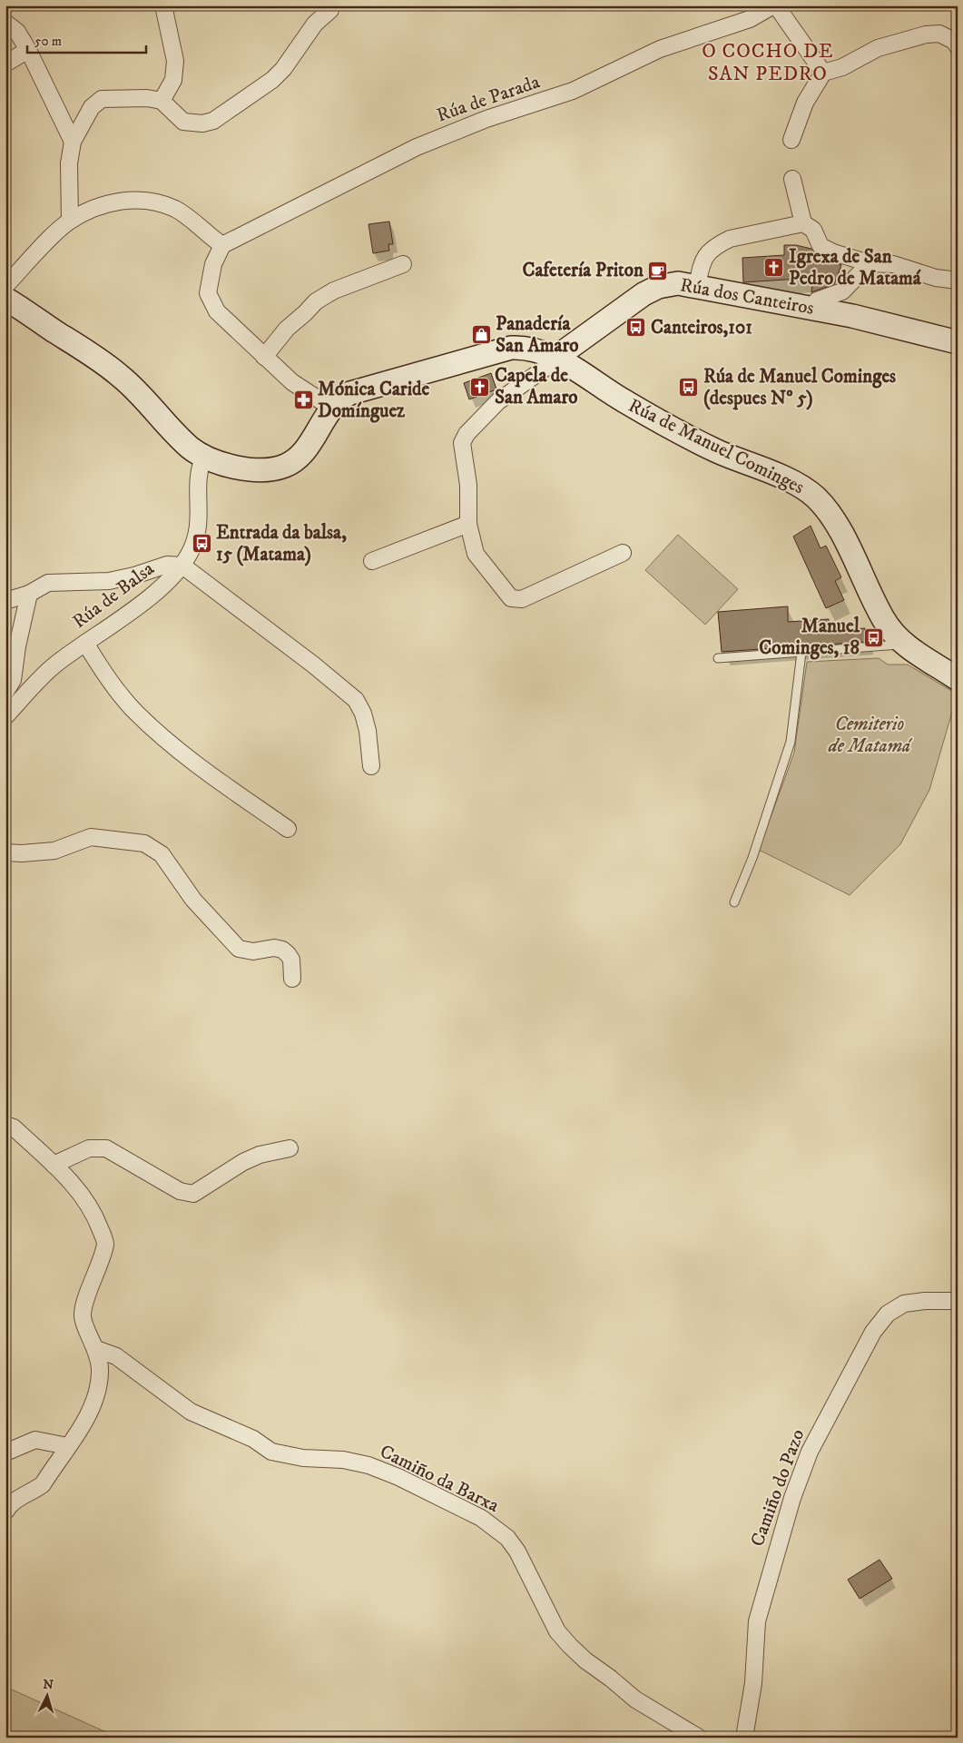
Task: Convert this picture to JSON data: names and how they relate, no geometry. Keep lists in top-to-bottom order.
{
  "streets": {
    "street": [
      "Rúa de Parada",
      "Rúa dos Canteiros",
      "Rúa de Manuel Cominges",
      "Rúa de Balsa",
      "Camiño da Barxa",
      "Camiño do Pazo"
    ]
  },
  "crossings": [
    ["Rúa dos Canteiros", "Rúa de Manuel Cominges"]
  ],
  "districts": ["O COCHO DE SAN PEDRO"],
  "parks": ["Cemiterio de Matamá"],
  "places": {
    "church": ["Igrexa de San Pedro de Matamá", "Capela de San Amaro"],
    "cafe": ["Cafetería Priton"],
    "bus stop": [
      "Canteiros,101",
      "Rúa de Manuel Cominges (despues Nº 5)",
      "Entrada da balsa, 15 (Matama)",
      "Manuel Cominges, 18"
    ],
    "shop": ["Panadería San Amaro"],
    "pharmacy": ["Mónica Caride Domínguez"]
  },
  "scale_bar": "50 m",
  "north": "top"
}
